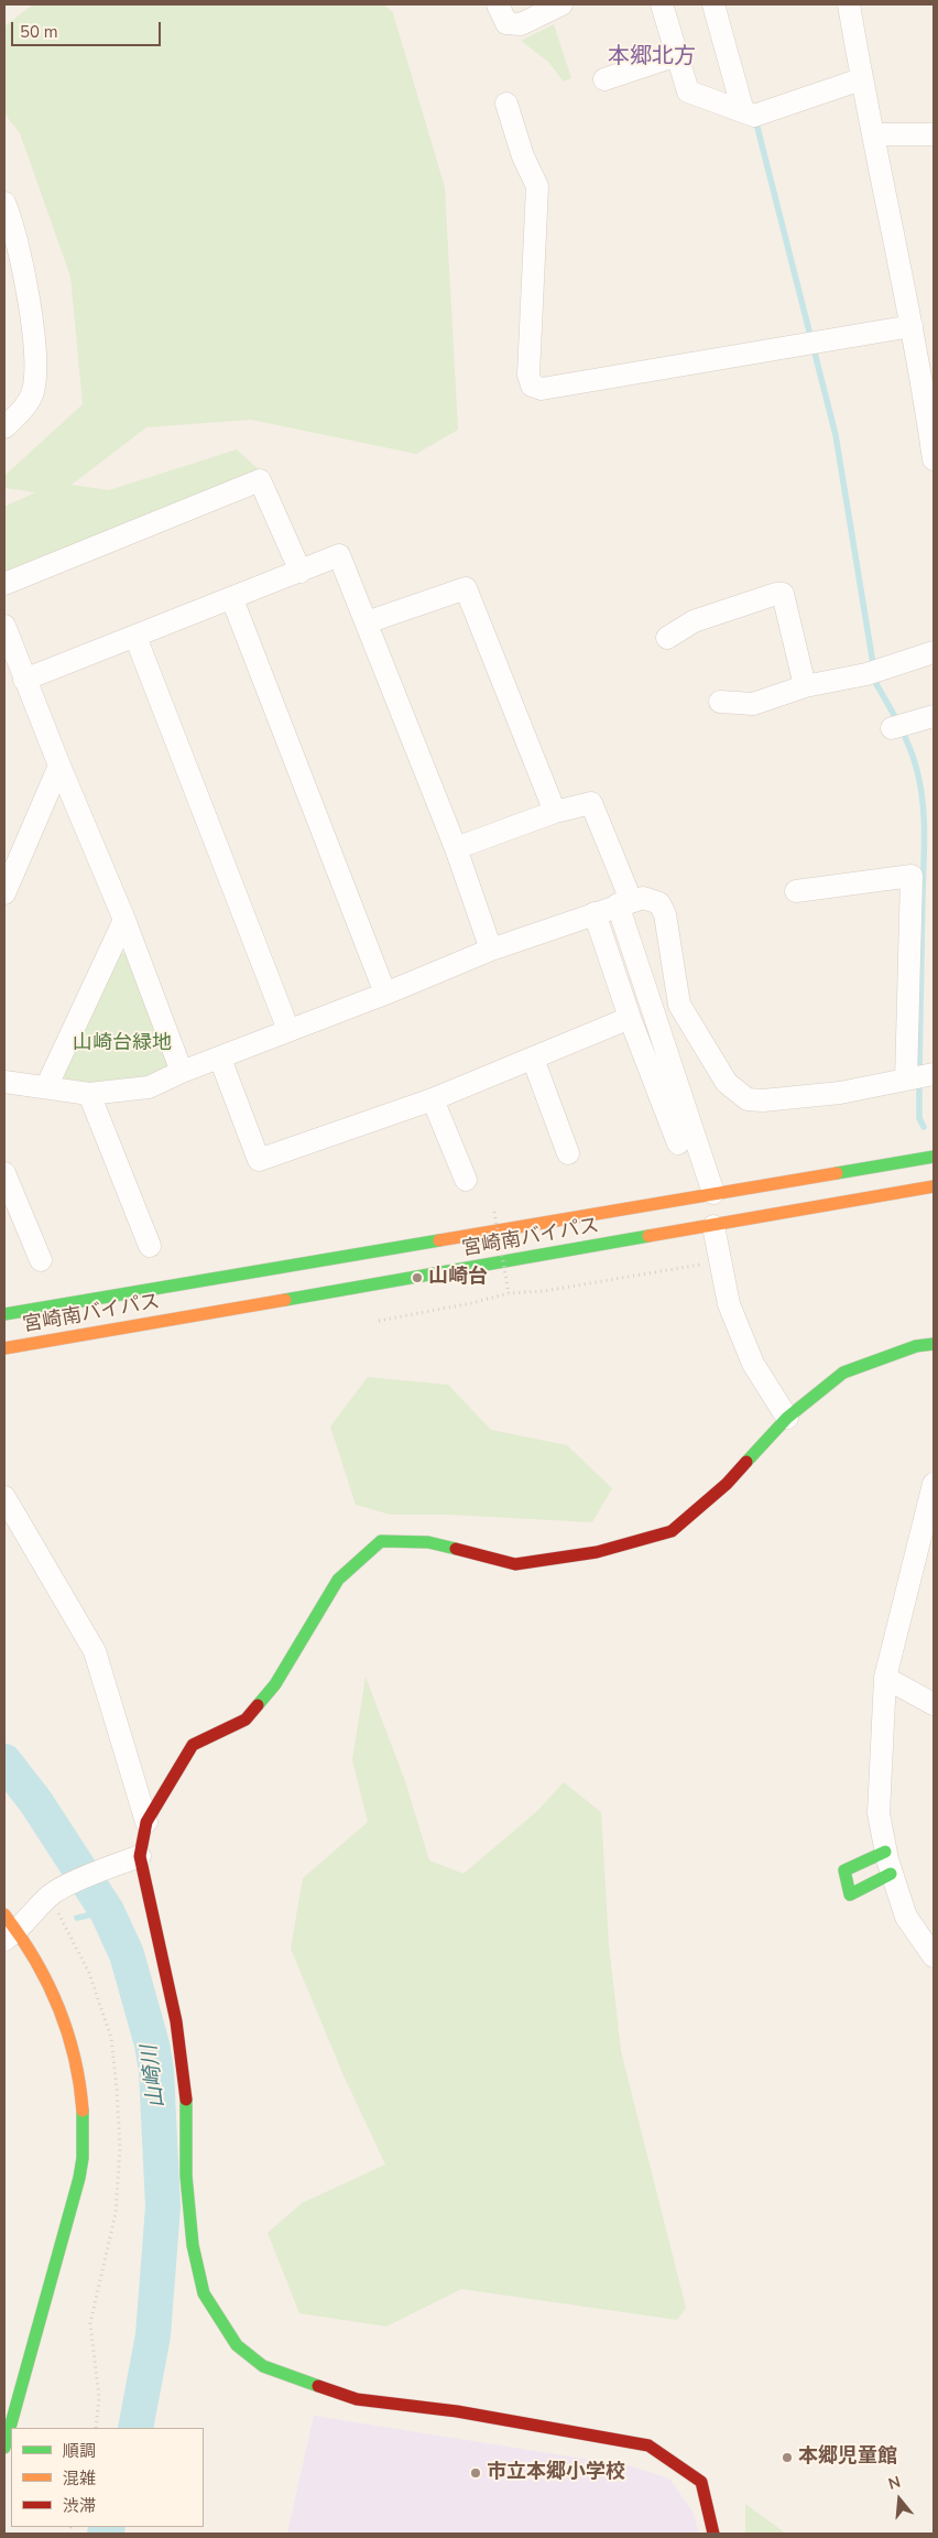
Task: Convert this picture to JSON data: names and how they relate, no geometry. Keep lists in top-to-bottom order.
{
  "streets": {
    "main road": ["宮崎南バイパス"]
  },
  "districts": ["本郷北方"],
  "water": ["山崎川"],
  "parks": ["山崎台緑地"],
  "places": ["山崎台", "本郷児童館", "市立本郷小学校"],
  "legend": ["順調", "混雑", "渋滞"],
  "scale_bar": "50 m",
  "north": "top"
}
